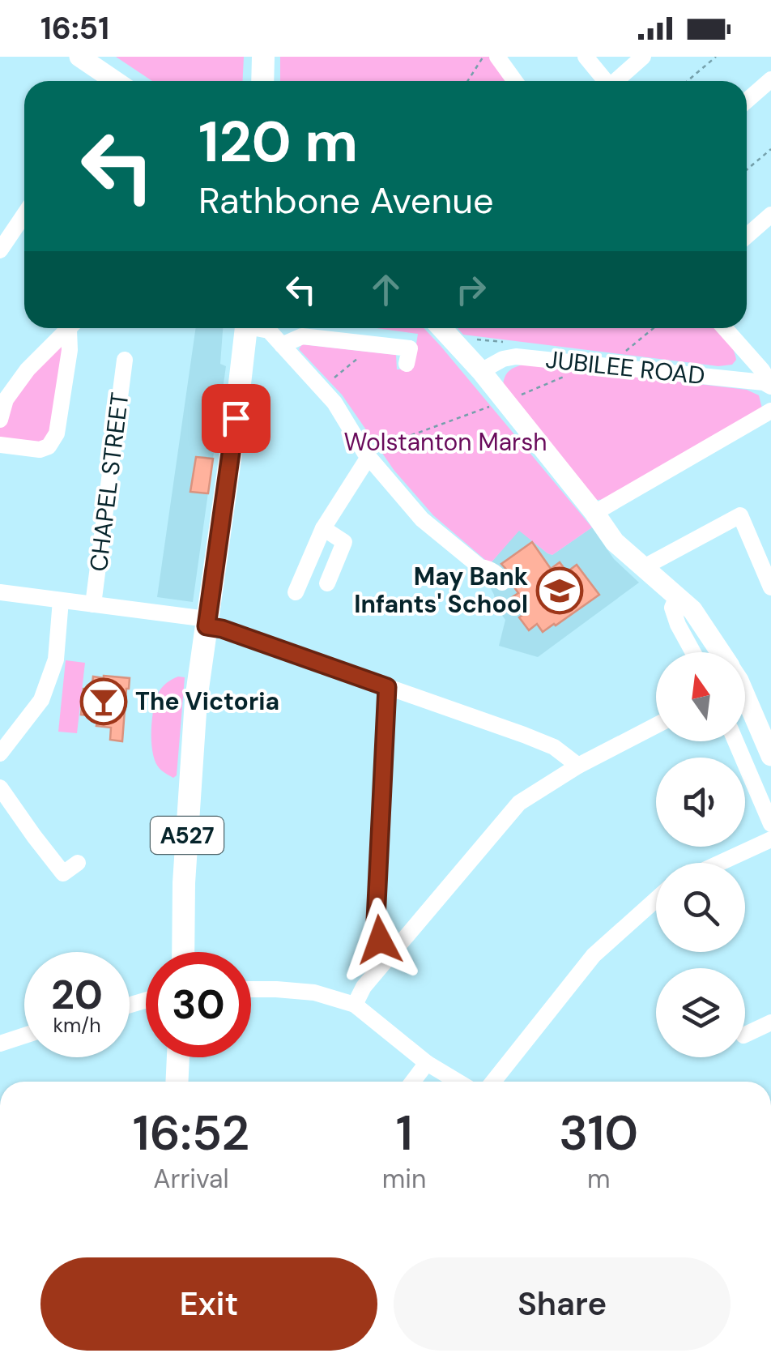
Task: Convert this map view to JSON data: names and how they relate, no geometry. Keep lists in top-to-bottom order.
{
  "streets": {
    "highway": ["A527"],
    "street": ["JUBILEE ROAD", "CHAPEL STREET"]
  },
  "parks": ["Wolstanton Marsh"],
  "places": {
    "school or university": ["May Bank Infants' School"],
    "bar": ["The Victoria"]
  },
  "north": "top",
  "page": {
    "status": "16:51",
    "turn": ["120 m", "Rathbone Avenue"],
    "speed": "20 km/h",
    "limit": "30",
    "eta": [
      "16:52",
      "Arrival",
      "1",
      "min",
      "310",
      "m"
    ],
    "buttons": ["Exit", "Share"]
  }
}
